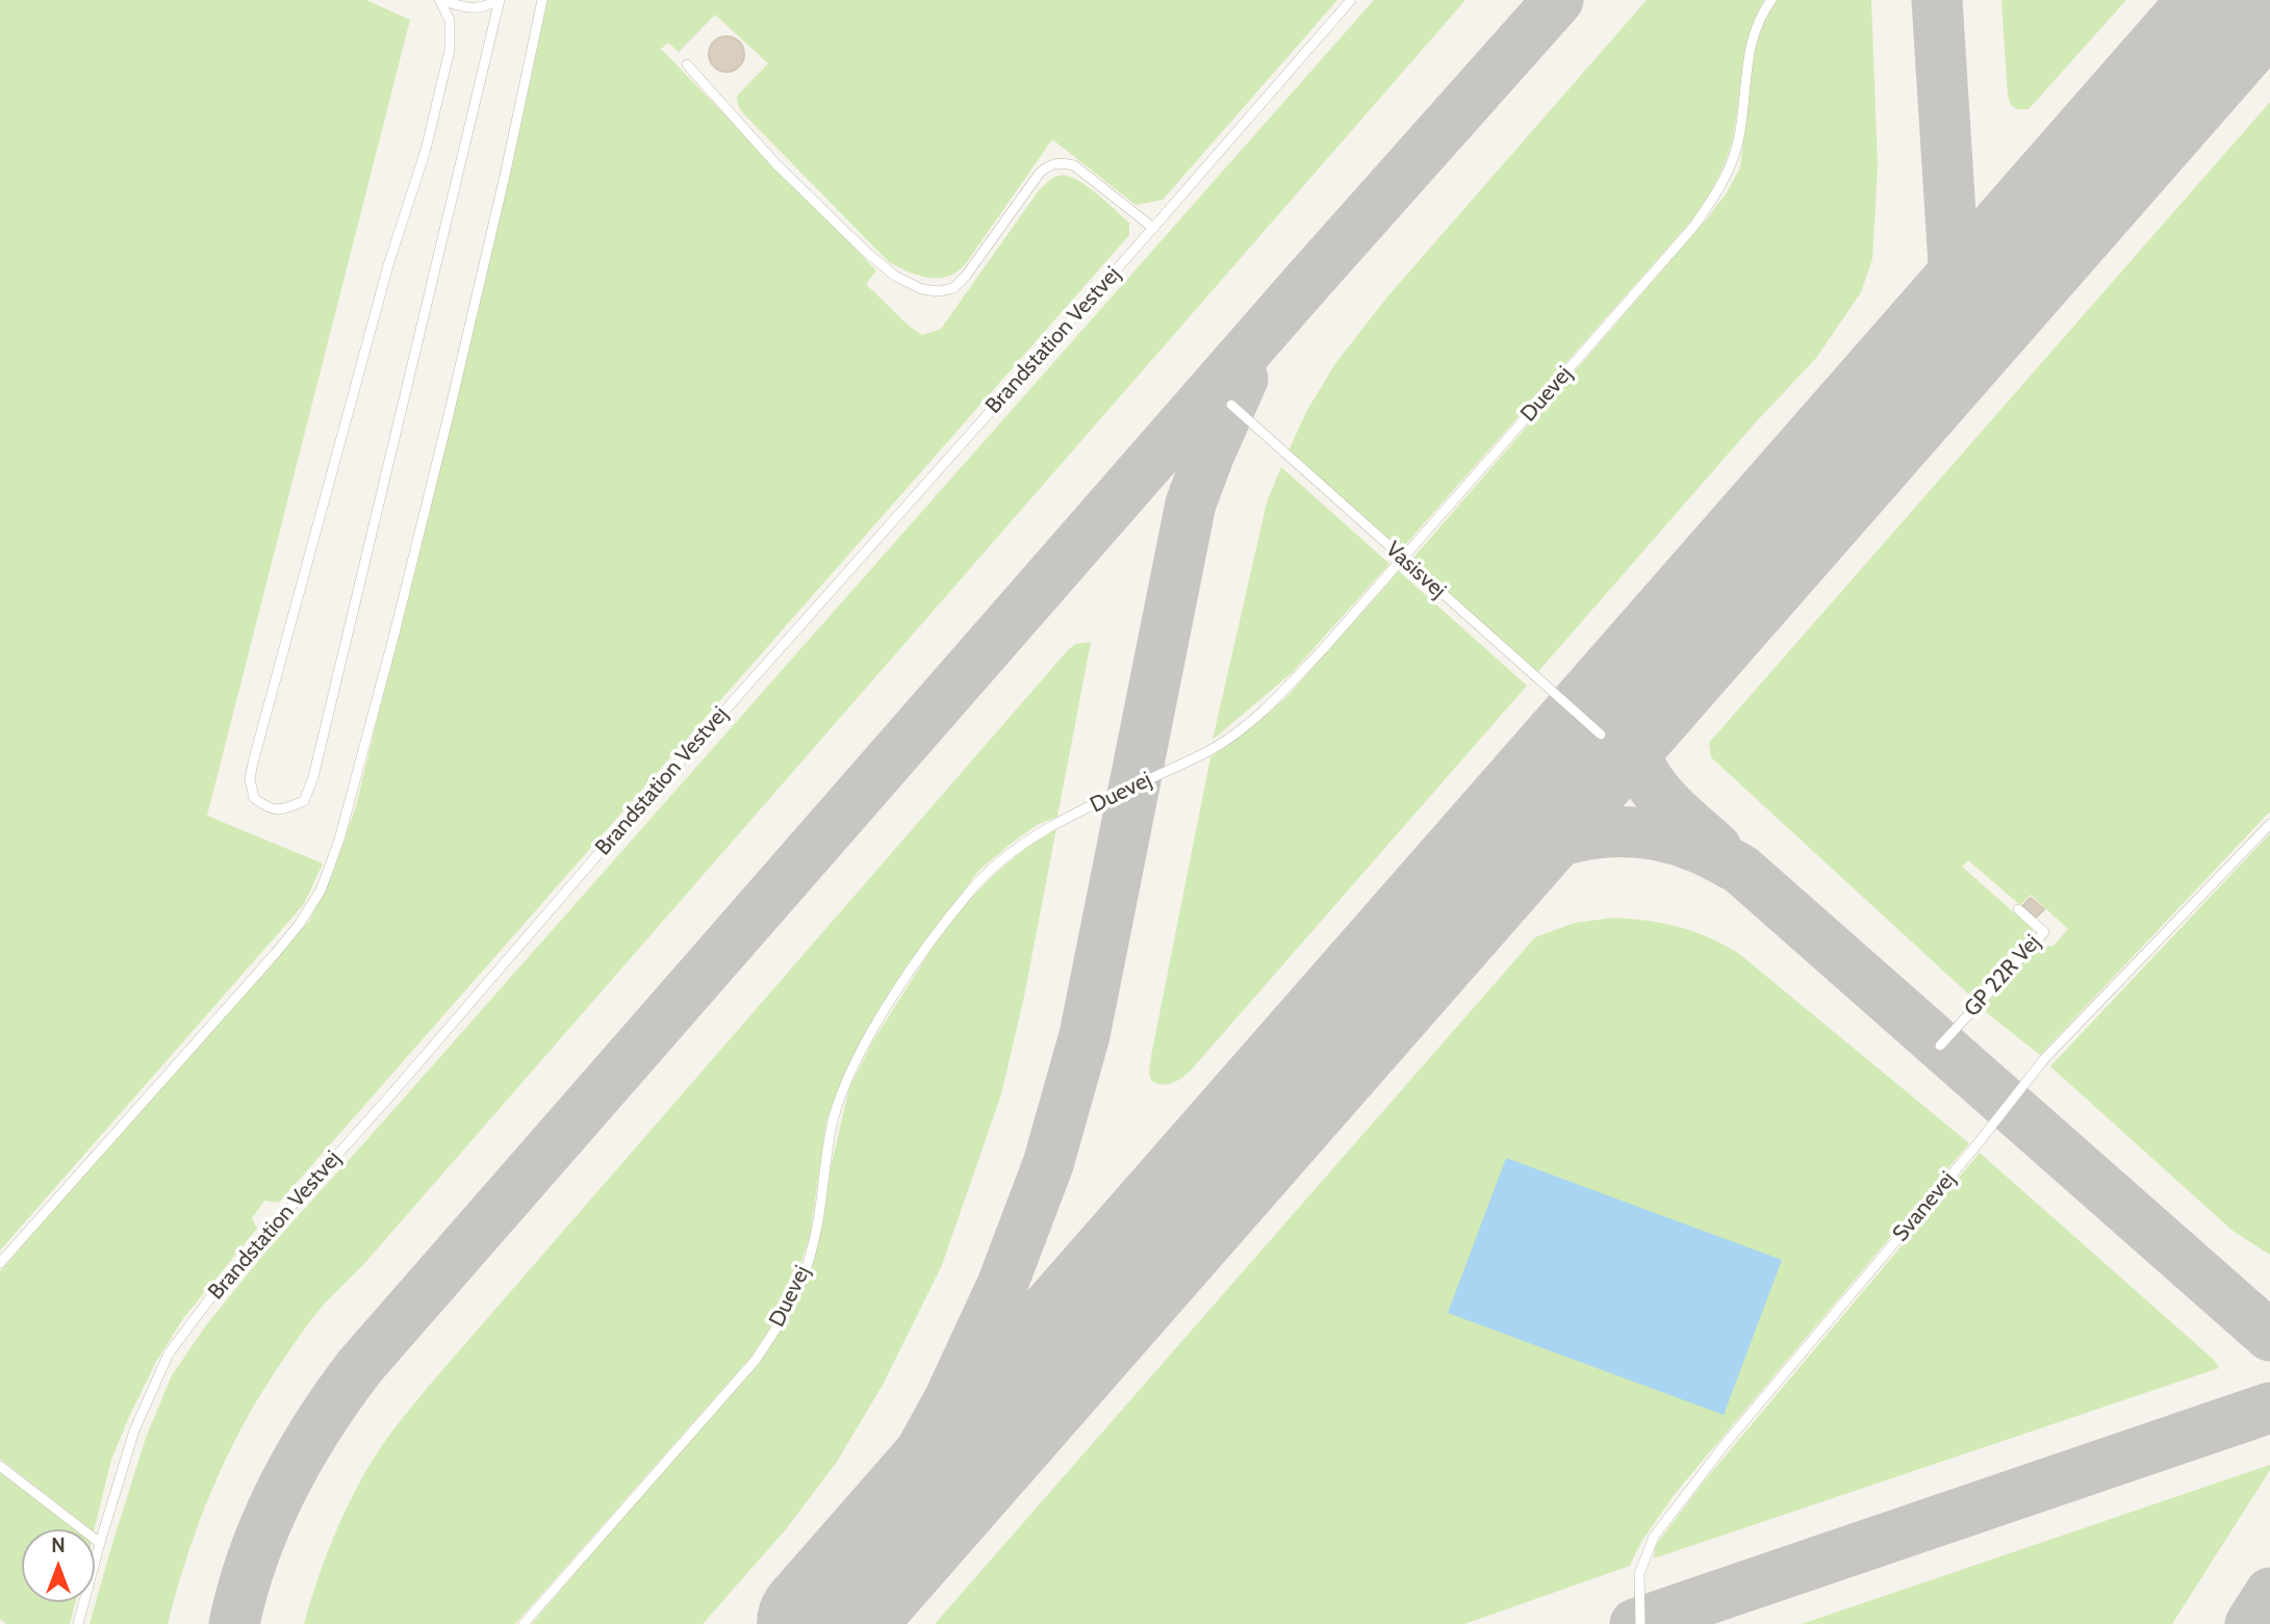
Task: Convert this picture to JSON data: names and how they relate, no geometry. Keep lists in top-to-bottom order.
{
  "streets": {
    "lane": [
      "Brandstation Vestvej",
      "Duevej",
      "Vasisvej",
      "GP 22R Vej",
      "Svanevej"
    ]
  },
  "crossings": [
    ["Duevej", "Vasisvej"]
  ],
  "north": "top"
}
